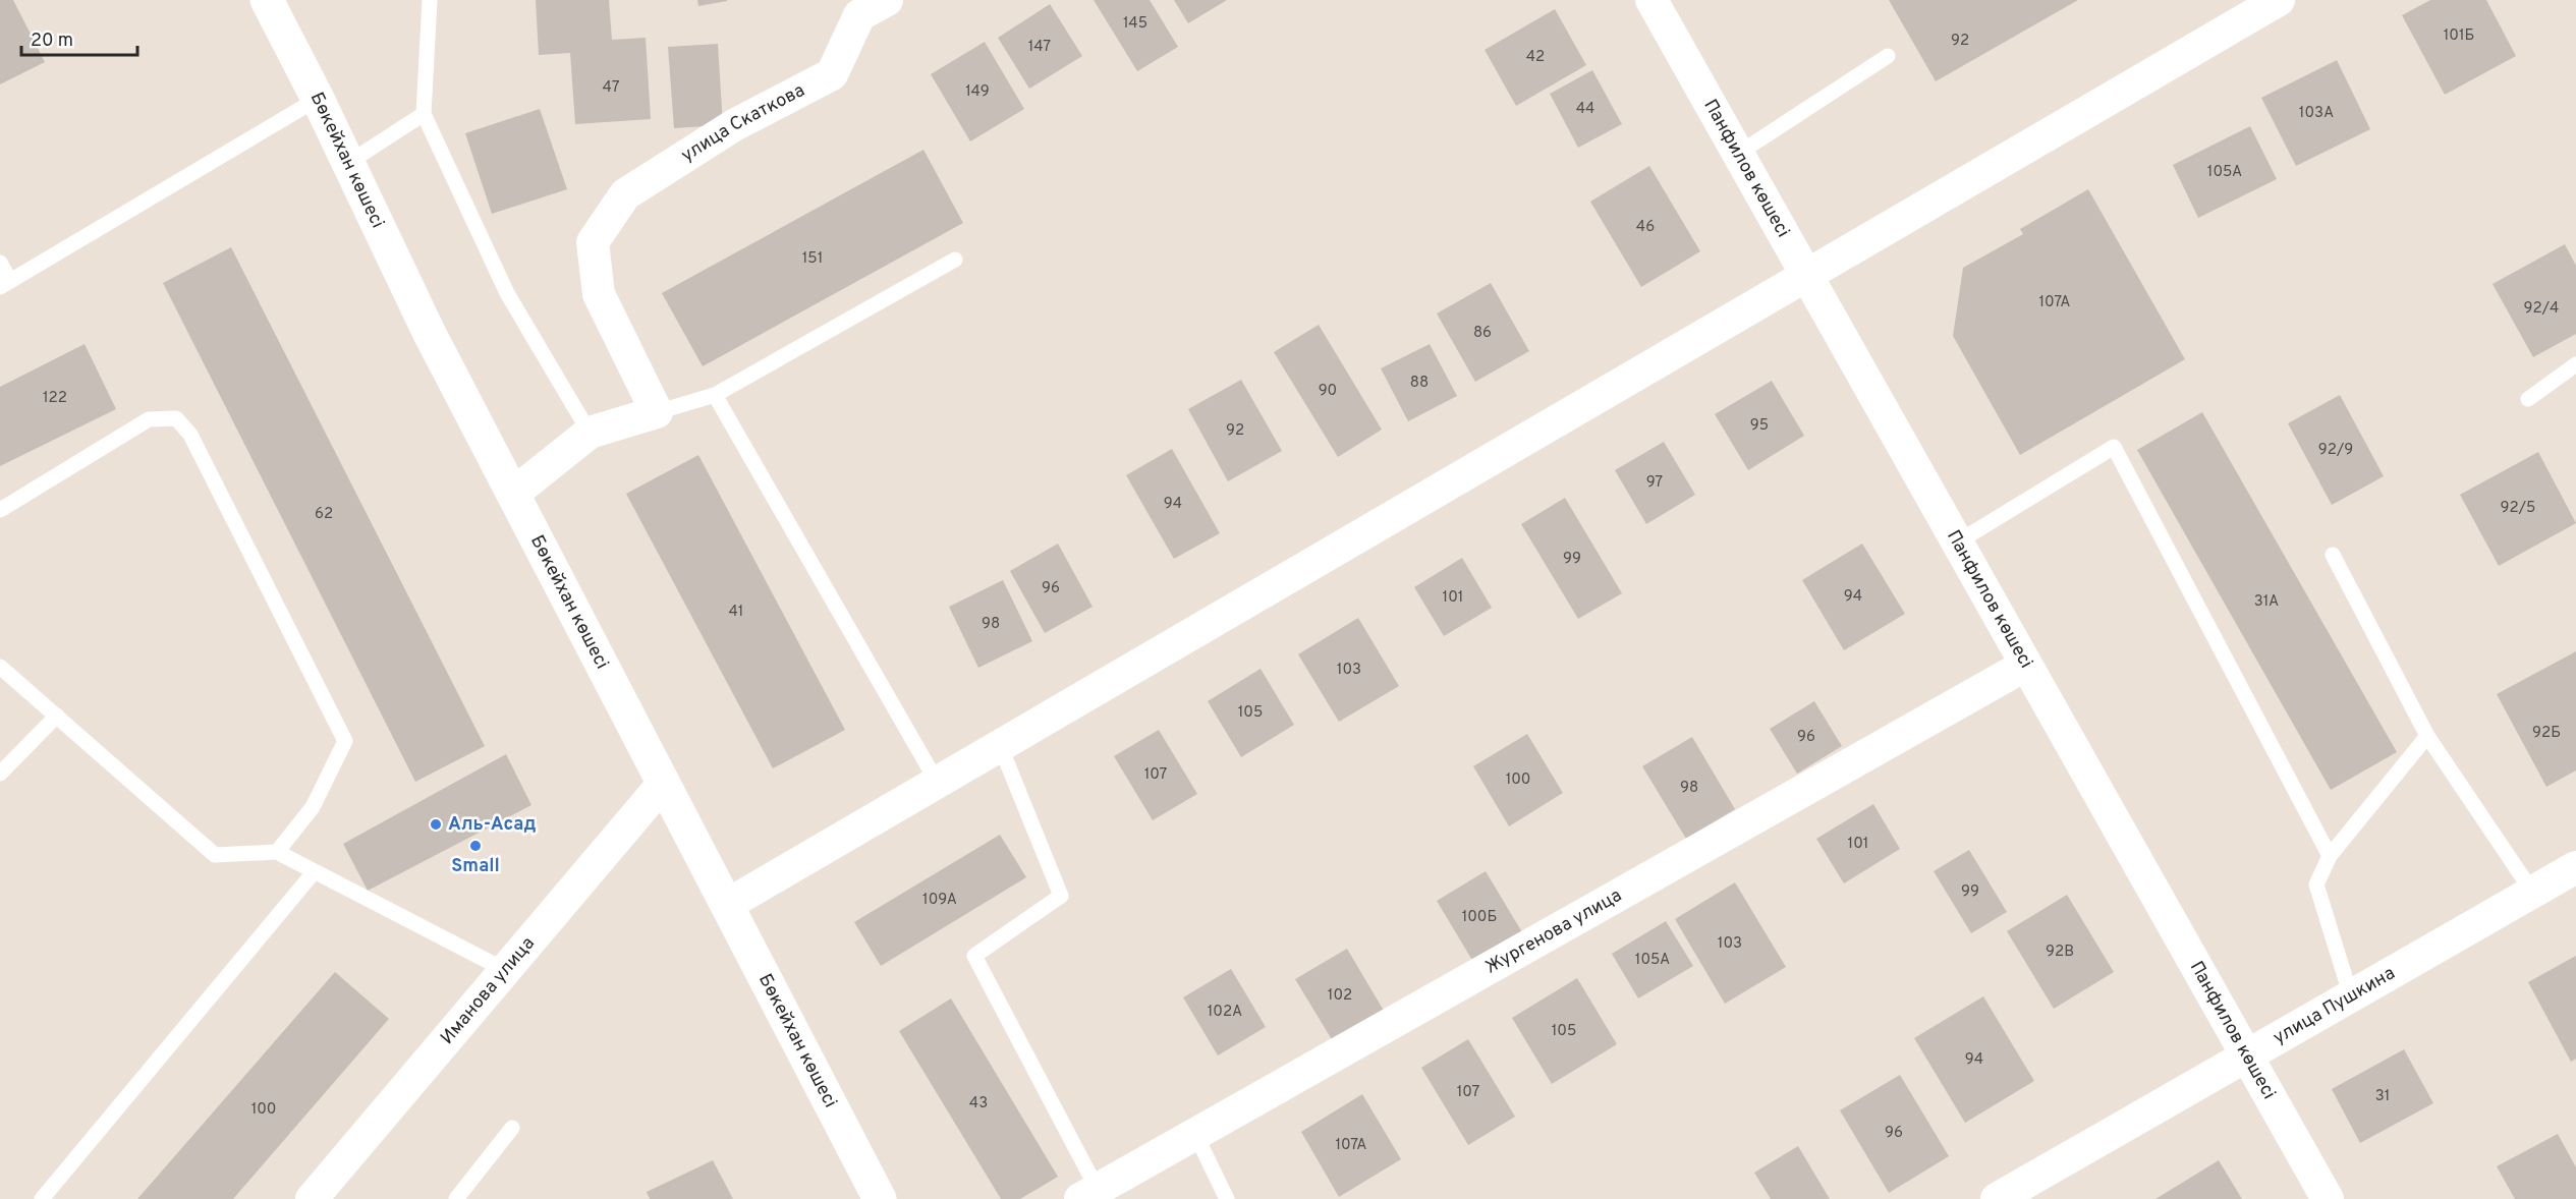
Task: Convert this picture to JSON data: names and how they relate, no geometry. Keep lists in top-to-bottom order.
{
  "streets": {
    "street": [
      "улица Скаткова",
      "Бөкейхан көшесі",
      "Панфилов көшесі",
      "Жургенова улица",
      "Иманова улица",
      "улица Пушкина"
    ]
  },
  "crossings": [
    ["Бөкейхан көшесі", "Иманова улица"],
    ["Панфилов көшесі", "Жургенова улица"],
    ["Панфилов көшесі", "улица Пушкина"]
  ],
  "places": ["Аль-Асад", "Small"],
  "house_numbers": [
    "145",
    "101Б",
    "92",
    "147",
    "42",
    "47",
    "149",
    "44",
    "103А",
    "105А",
    "46",
    "151",
    "107А",
    "92/4",
    "86",
    "88",
    "90",
    "122",
    "95",
    "92",
    "92/9",
    "97",
    "94",
    "92/5",
    "62",
    "99",
    "96",
    "94",
    "101",
    "31А",
    "41",
    "98",
    "103",
    "105",
    "92Б",
    "96",
    "107",
    "100",
    "98",
    "101",
    "99",
    "109А",
    "100Б",
    "103",
    "92В",
    "105А",
    "102",
    "102А",
    "105",
    "94",
    "107",
    "31",
    "43",
    "100",
    "96",
    "107А"
  ],
  "scale_bar": "20 m"
}
